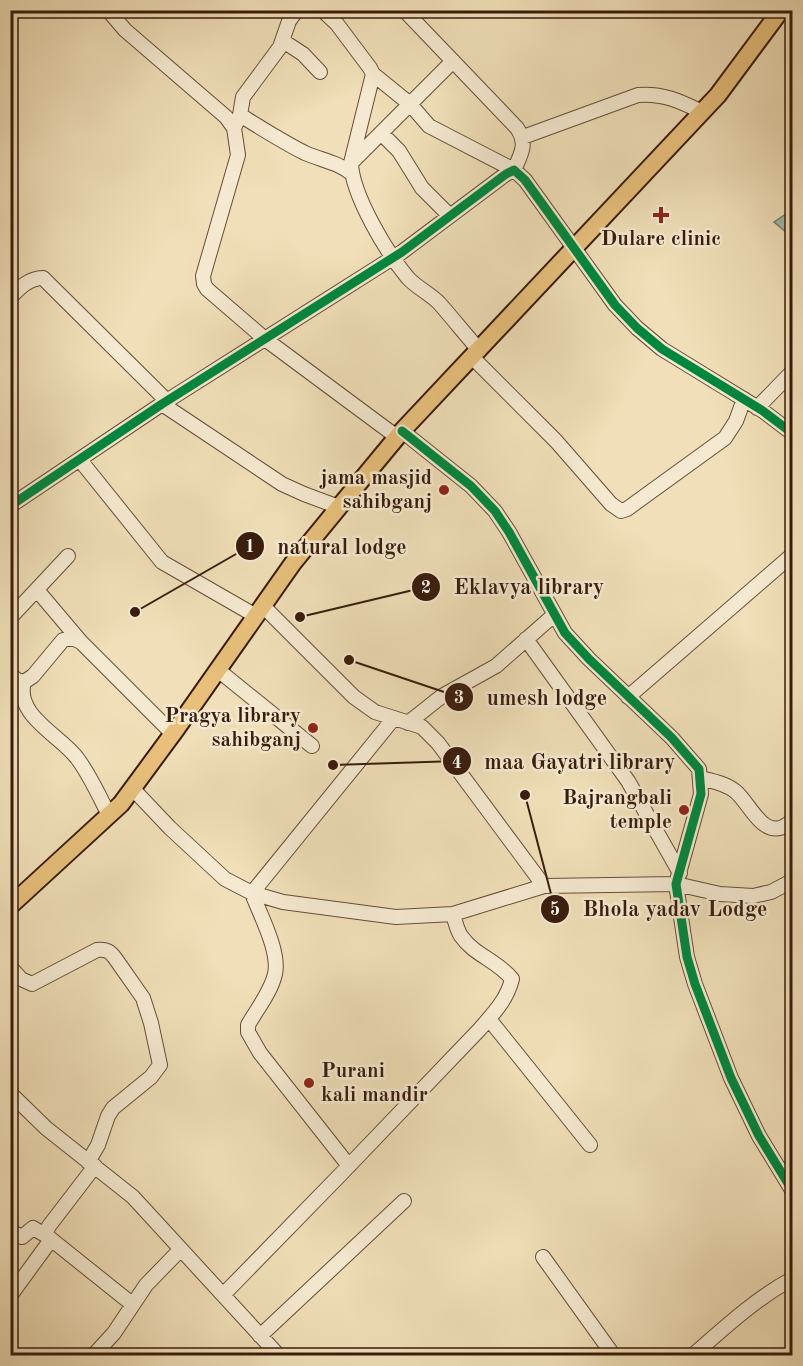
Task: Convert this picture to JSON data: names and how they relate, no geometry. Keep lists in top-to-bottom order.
{
  "places": {
    "health": ["Dulare clinic"],
    "other": [
      "jama masjid sahibganj",
      "natural lodge",
      "Eklavya library",
      "umesh lodge",
      "Pragya library sahibganj",
      "maa Gayatri library",
      "Bhola yadav Lodge",
      "Bajrangbali temple",
      "Purani kali mandir"
    ]
  }
}
